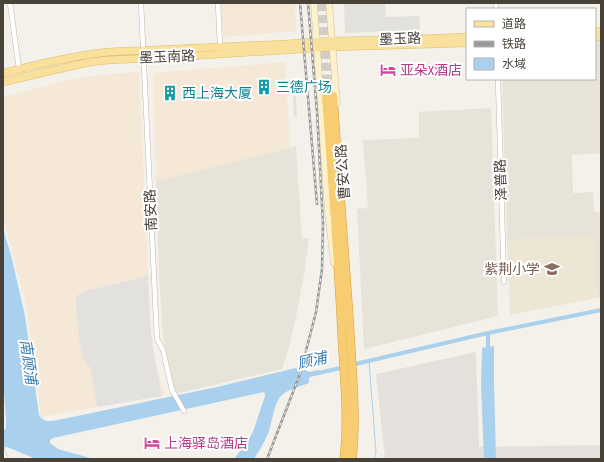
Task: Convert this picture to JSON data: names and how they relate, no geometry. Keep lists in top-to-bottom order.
{
  "streets": {
    "highway": ["曹安公路"],
    "main road": ["墨玉路", "墨玉南路"],
    "street": ["泽普路", "南安路"]
  },
  "crossings": [
    ["墨玉路", "墨玉南路"],
    ["墨玉路", "曹安公路"],
    ["墨玉南路", "曹安公路"],
    ["墨玉南路", "南安路"]
  ],
  "water": ["顾浦", "南顾浦"],
  "places": {
    "hotel": ["亚朵X酒店", "上海驿岛酒店"],
    "building": ["三德广场", "西上海大厦"],
    "school or university": ["紫荆小学"]
  },
  "legend": ["道路", "铁路", "水域"]
}
